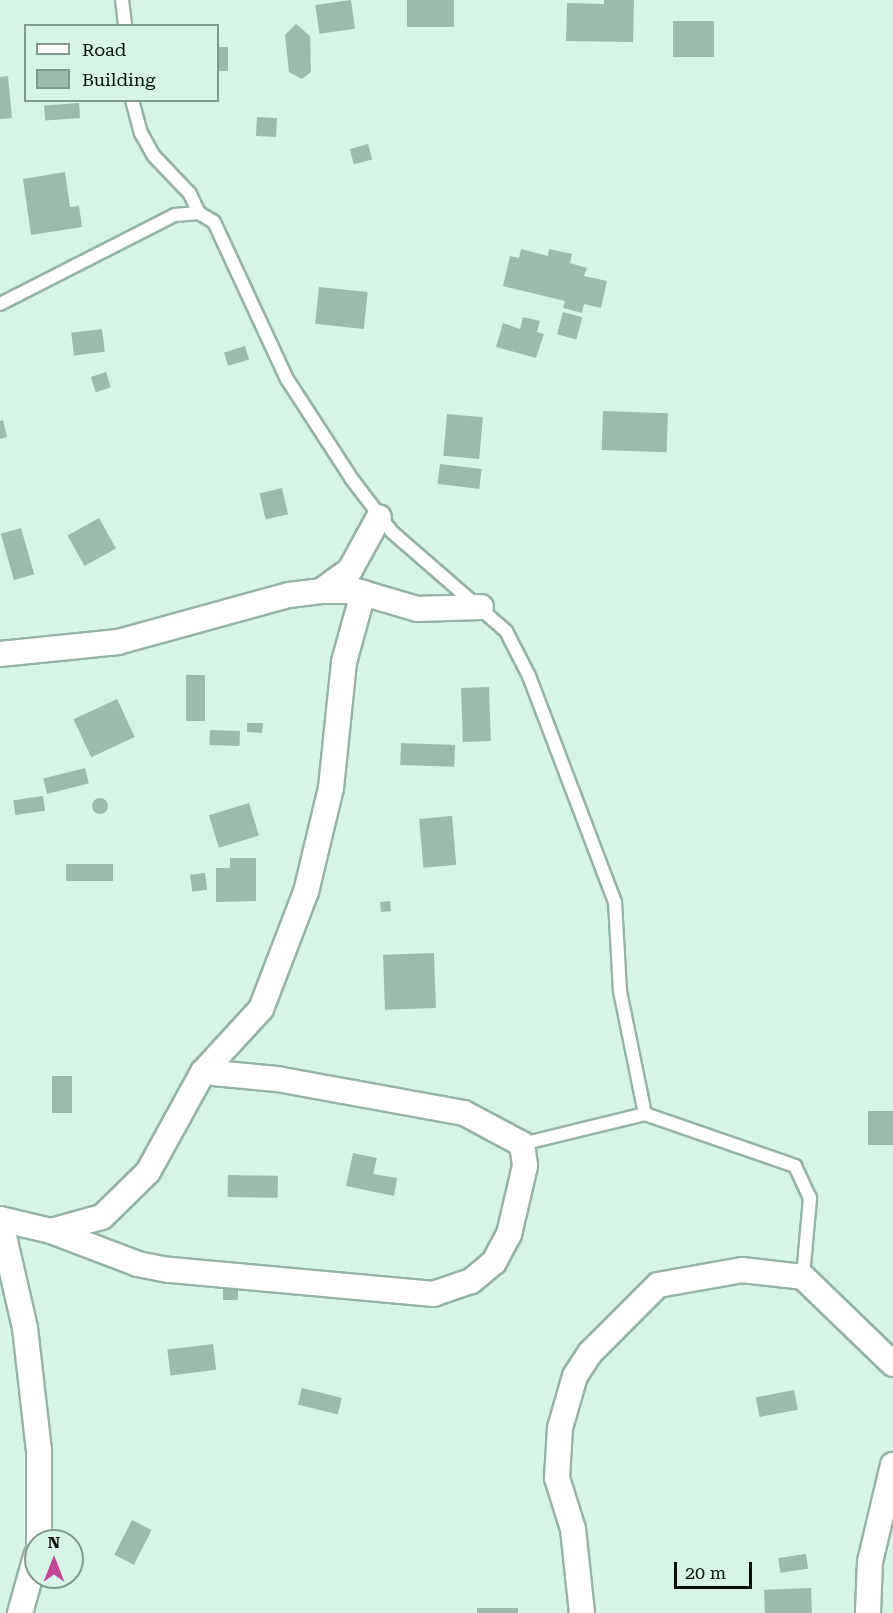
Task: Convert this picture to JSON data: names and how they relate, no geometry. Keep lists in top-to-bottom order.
{
  "legend": ["Road", "Building"],
  "scale_bar": "20 m",
  "north": "top"
}
